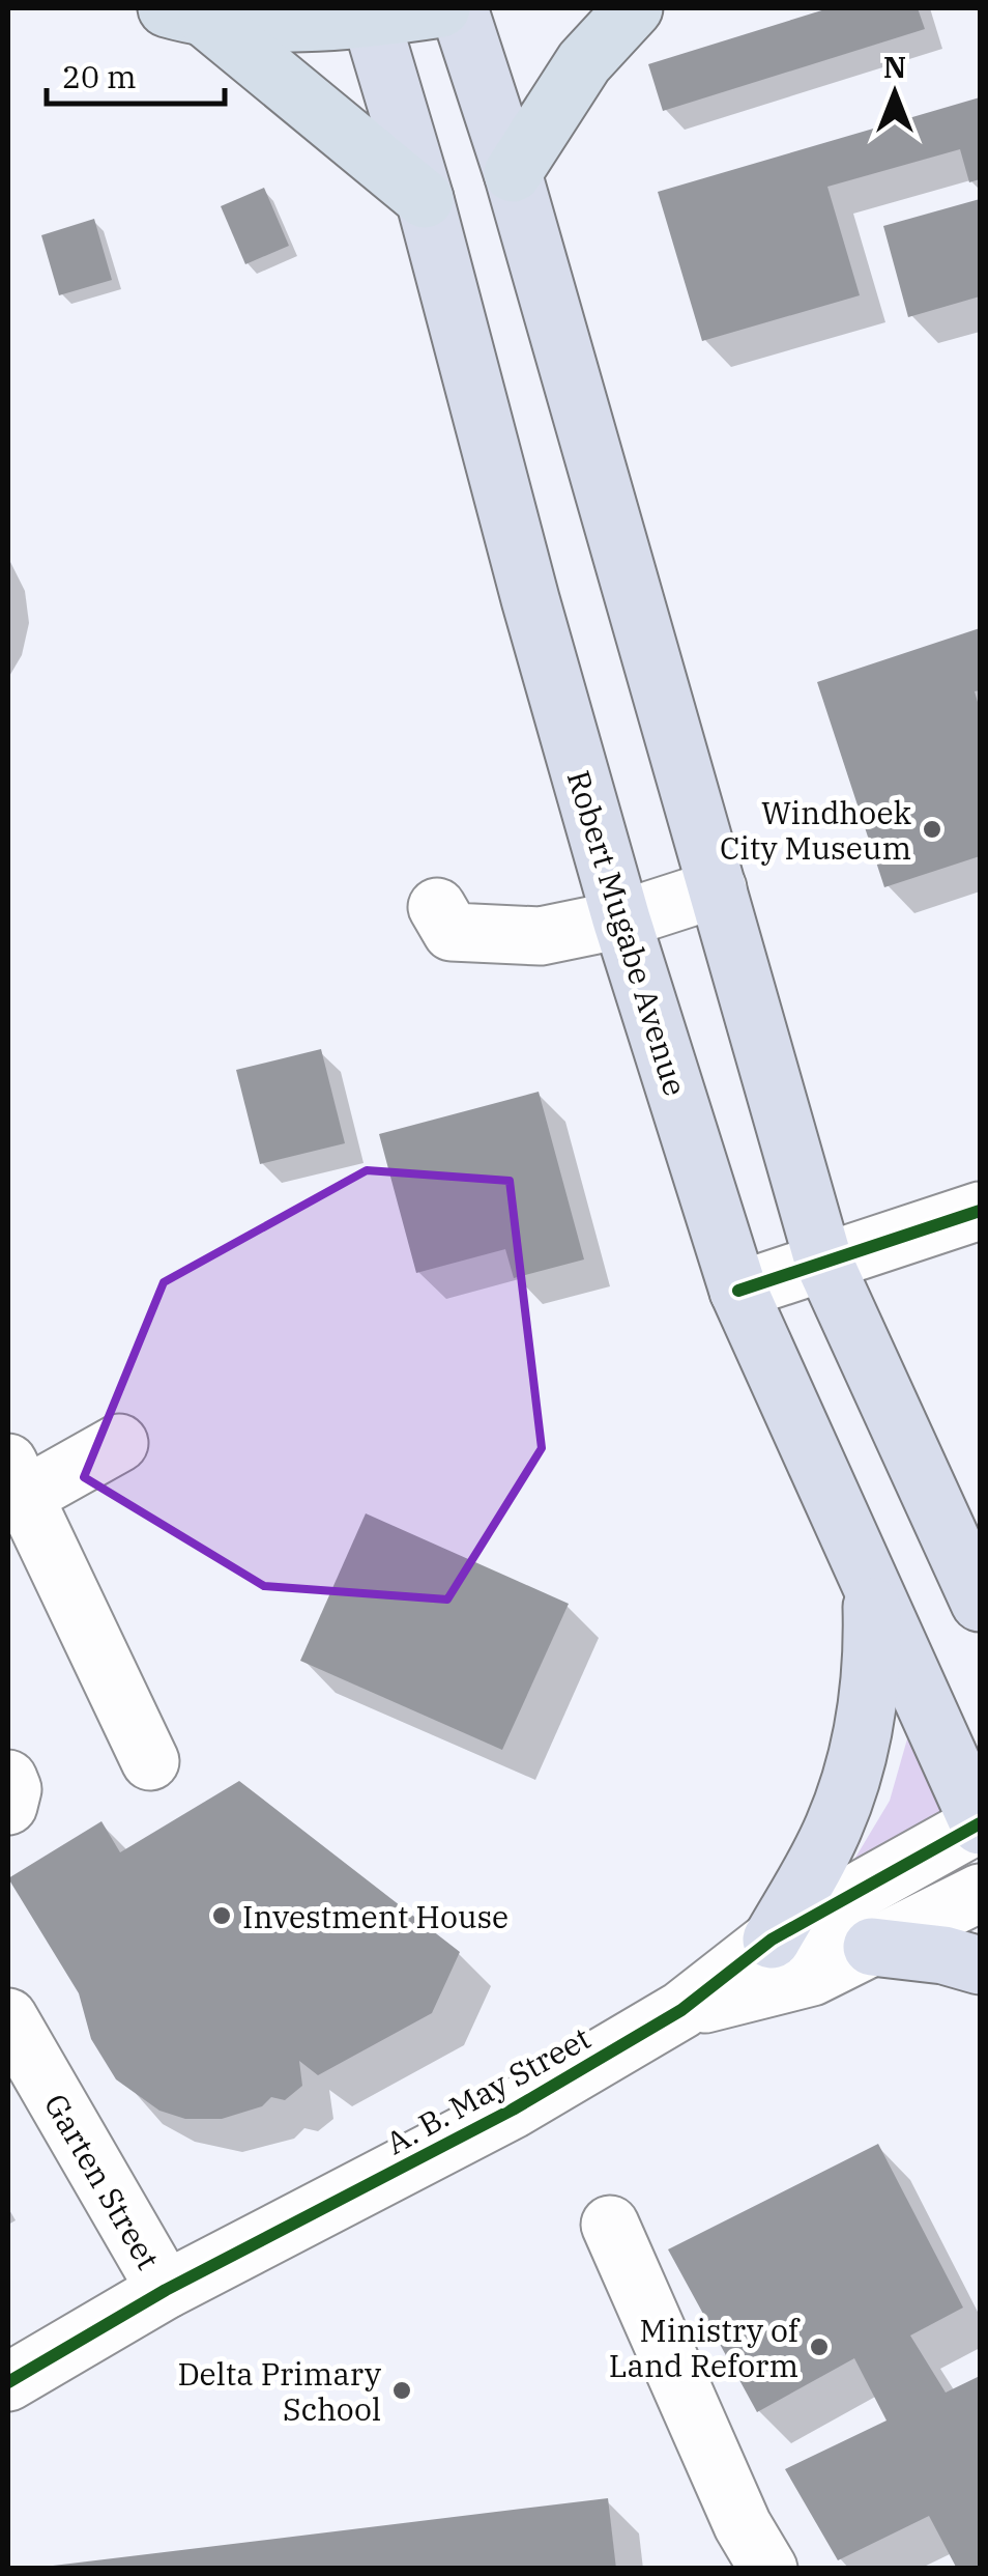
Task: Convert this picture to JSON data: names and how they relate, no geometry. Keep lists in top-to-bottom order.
{
  "streets": {
    "main road": ["Robert Mugabe Avenue"],
    "street": ["A. B. May Street", "Garten Street"]
  },
  "crossings": [
    ["Robert Mugabe Avenue", "A. B. May Street"],
    ["A. B. May Street", "Garten Street"]
  ],
  "places": [
    "Windhoek City Museum",
    "Investment House",
    "Ministry of Land Reform",
    "Delta Primary School"
  ],
  "scale_bar": "20 m",
  "north": "top"
}
